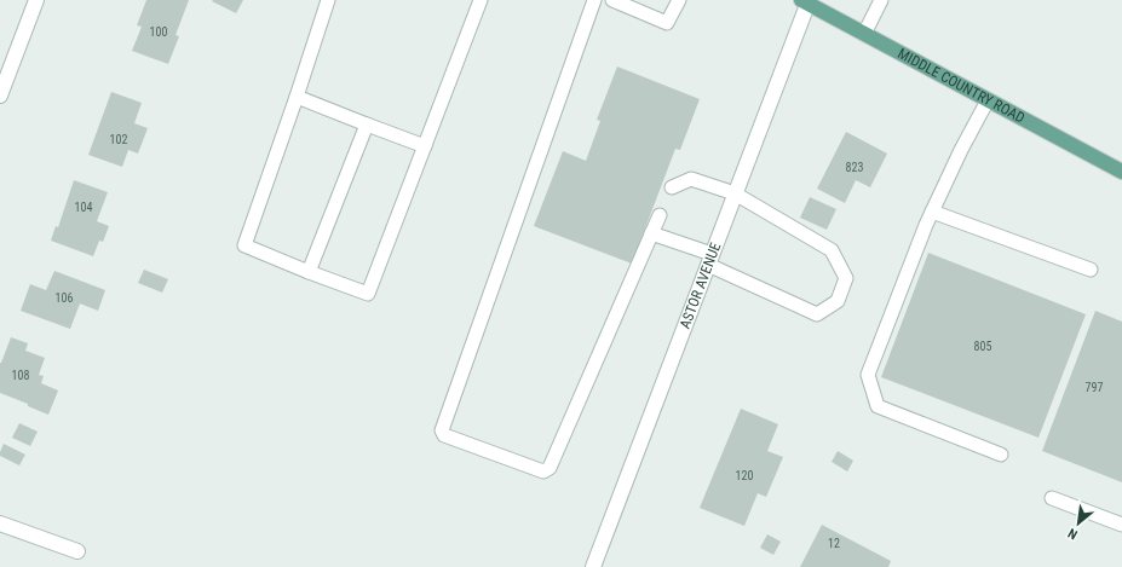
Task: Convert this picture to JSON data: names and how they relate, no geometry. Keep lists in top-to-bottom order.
{
  "streets": {
    "main road": ["MIDDLE COUNTRY ROAD"],
    "street": ["ASTOR AVENUE"]
  },
  "crossings": [
    ["MIDDLE COUNTRY ROAD", "ASTOR AVENUE"]
  ],
  "house_numbers": [
    "100",
    "102",
    "823",
    "104",
    "106",
    "805",
    "108",
    "797",
    "120",
    "12"
  ],
  "north": "bottom left"
}
